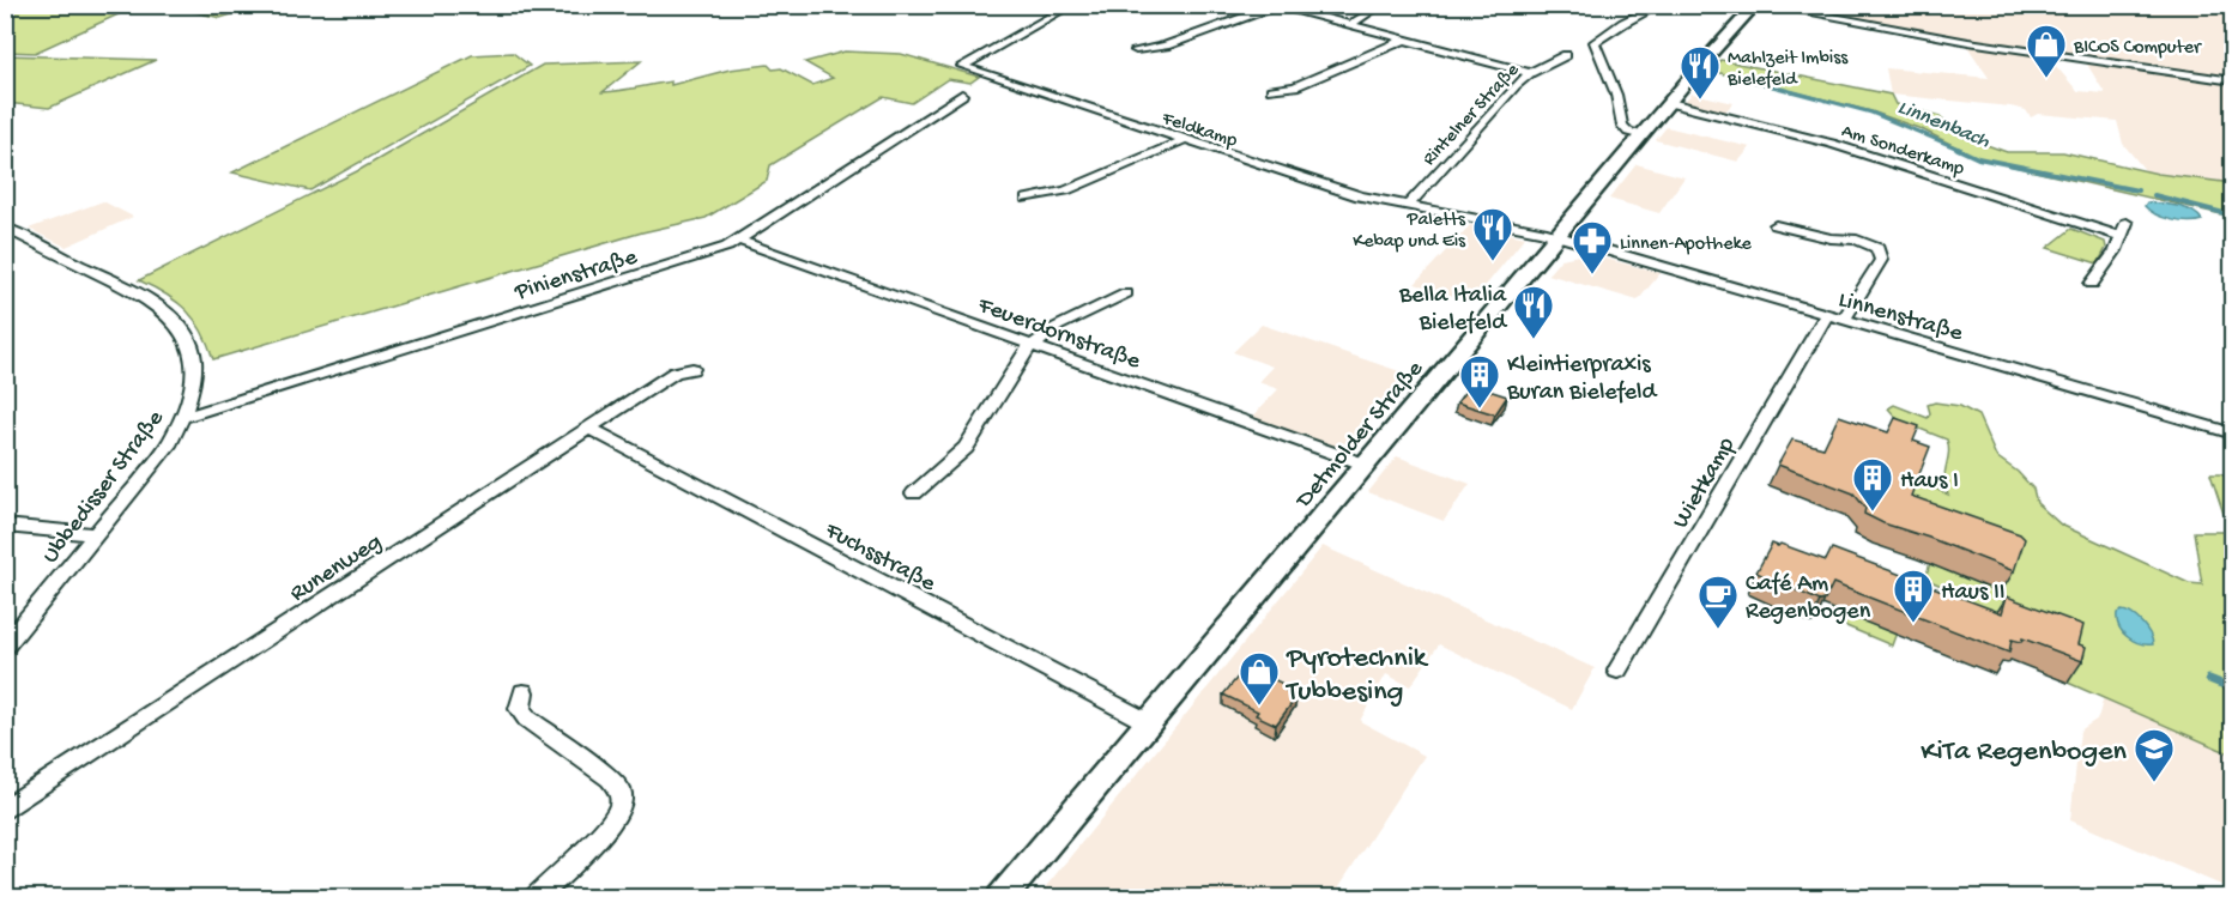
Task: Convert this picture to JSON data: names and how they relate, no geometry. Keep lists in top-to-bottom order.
{
  "streets": {
    "street": [
      "Rintelner Straße",
      "Feldkamp",
      "Am Sonderkamp",
      "Pinienstraße",
      "Linnenstraße",
      "Feuerdornstraße",
      "Detmolder Straße",
      "Wietkamp",
      "Ubbedisser Straße",
      "Fuchsstraße",
      "Runenweg"
    ]
  },
  "crossings": [
    ["Rintelner Straße", "Feldkamp"],
    ["Feldkamp", "Linnenstraße"],
    ["Feldkamp", "Detmolder Straße"],
    ["Am Sonderkamp", "Detmolder Straße"],
    ["Pinienstraße", "Feuerdornstraße"],
    ["Pinienstraße", "Ubbedisser Straße"],
    ["Linnenstraße", "Detmolder Straße"],
    ["Linnenstraße", "Wietkamp"],
    ["Feuerdornstraße", "Detmolder Straße"],
    ["Detmolder Straße", "Fuchsstraße"],
    ["Fuchsstraße", "Runenweg"]
  ],
  "water": ["Linnenbach"],
  "places": {
    "shop": ["BICOS Computer", "Pyrotechnik Tubbesing"],
    "restaurant": ["Mahlzeit Imbiss Bielefeld", "Paletts Kebap und Eis", "Bella Italia Bielefeld"],
    "pharmacy": ["Linnen-Apotheke"],
    "building": ["Kleintierpraxis Buran Bielefeld", "Haus I", "Haus II"],
    "cafe": ["Café Am Regenbogen"],
    "school or university": ["KiTa Regenbogen"]
  }
}
